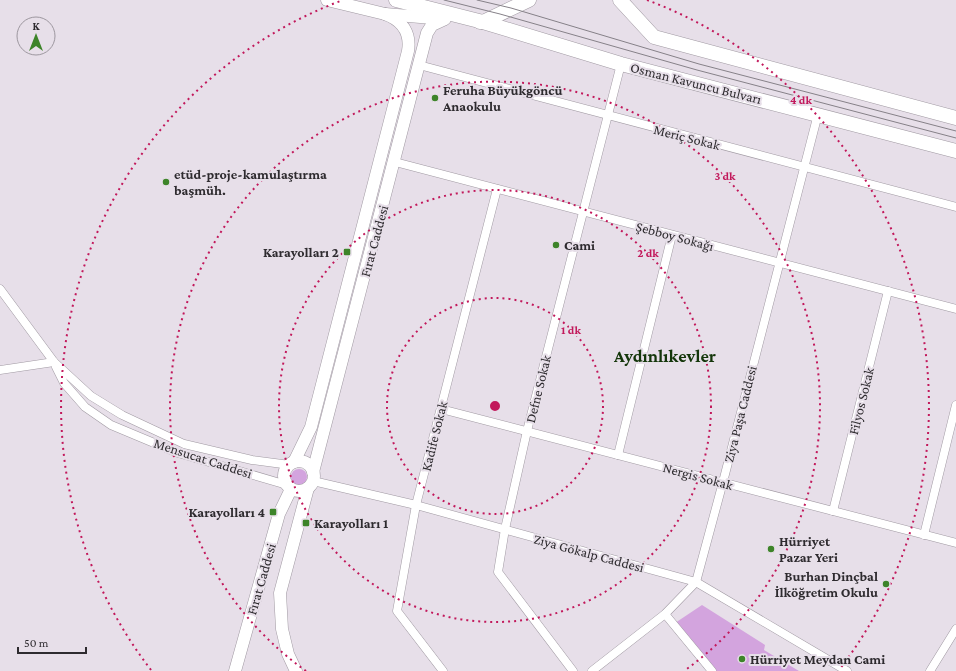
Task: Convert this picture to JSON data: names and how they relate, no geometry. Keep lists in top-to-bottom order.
{
  "streets": {
    "highway": ["Osman Kavuncu Bulvarı"],
    "main road": ["Fırat Caddesi"],
    "street": [
      "Meriç Sokak",
      "Şebboy Sokağı",
      "Defne Sokak",
      "Filyos Sokak",
      "Ziya Paşa Caddesi",
      "Kadife Sokak",
      "Mensucat Caddesi",
      "Nergis Sokak",
      "Ziya Gökalp Caddesi"
    ]
  },
  "crossings": [
    ["Osman Kavuncu Bulvarı", "Defne Sokak"],
    ["Osman Kavuncu Bulvarı", "Ziya Paşa Caddesi"],
    ["Meriç Sokak", "Fırat Caddesi"],
    ["Meriç Sokak", "Defne Sokak"],
    ["Meriç Sokak", "Ziya Paşa Caddesi"],
    ["Şebboy Sokağı", "Fırat Caddesi"],
    ["Şebboy Sokağı", "Defne Sokak"],
    ["Şebboy Sokağı", "Filyos Sokak"],
    ["Şebboy Sokağı", "Ziya Paşa Caddesi"],
    ["Şebboy Sokağı", "Kadife Sokak"],
    ["Fırat Caddesi", "Mensucat Caddesi"],
    ["Fırat Caddesi", "Ziya Gökalp Caddesi"],
    ["Defne Sokak", "Nergis Sokak"],
    ["Defne Sokak", "Ziya Gökalp Caddesi"],
    ["Filyos Sokak", "Nergis Sokak"],
    ["Ziya Paşa Caddesi", "Nergis Sokak"],
    ["Ziya Paşa Caddesi", "Ziya Gökalp Caddesi"],
    ["Kadife Sokak", "Nergis Sokak"],
    ["Kadife Sokak", "Ziya Gökalp Caddesi"],
    ["Mensucat Caddesi", "Ziya Gökalp Caddesi"]
  ],
  "districts": ["Aydınlıkevler"],
  "places": {
    "other": [
      "Feruha Büyükgöncü Anaokulu",
      "etüd-proje-kamulaştırma başmüh.",
      "Cami",
      "Hürriyet Pazar Yeri",
      "Burhan Dinçbal İlköğretim Okulu",
      "Hürriyet Meydan Cami"
    ],
    "transit": ["Karayolları 2", "Karayolları 4", "Karayolları 1"]
  },
  "scale_bar": "50 m",
  "north": "top",
  "rings": [
    "4 dk",
    "3 dk",
    "2 dk",
    "1 dk"
  ]
}
